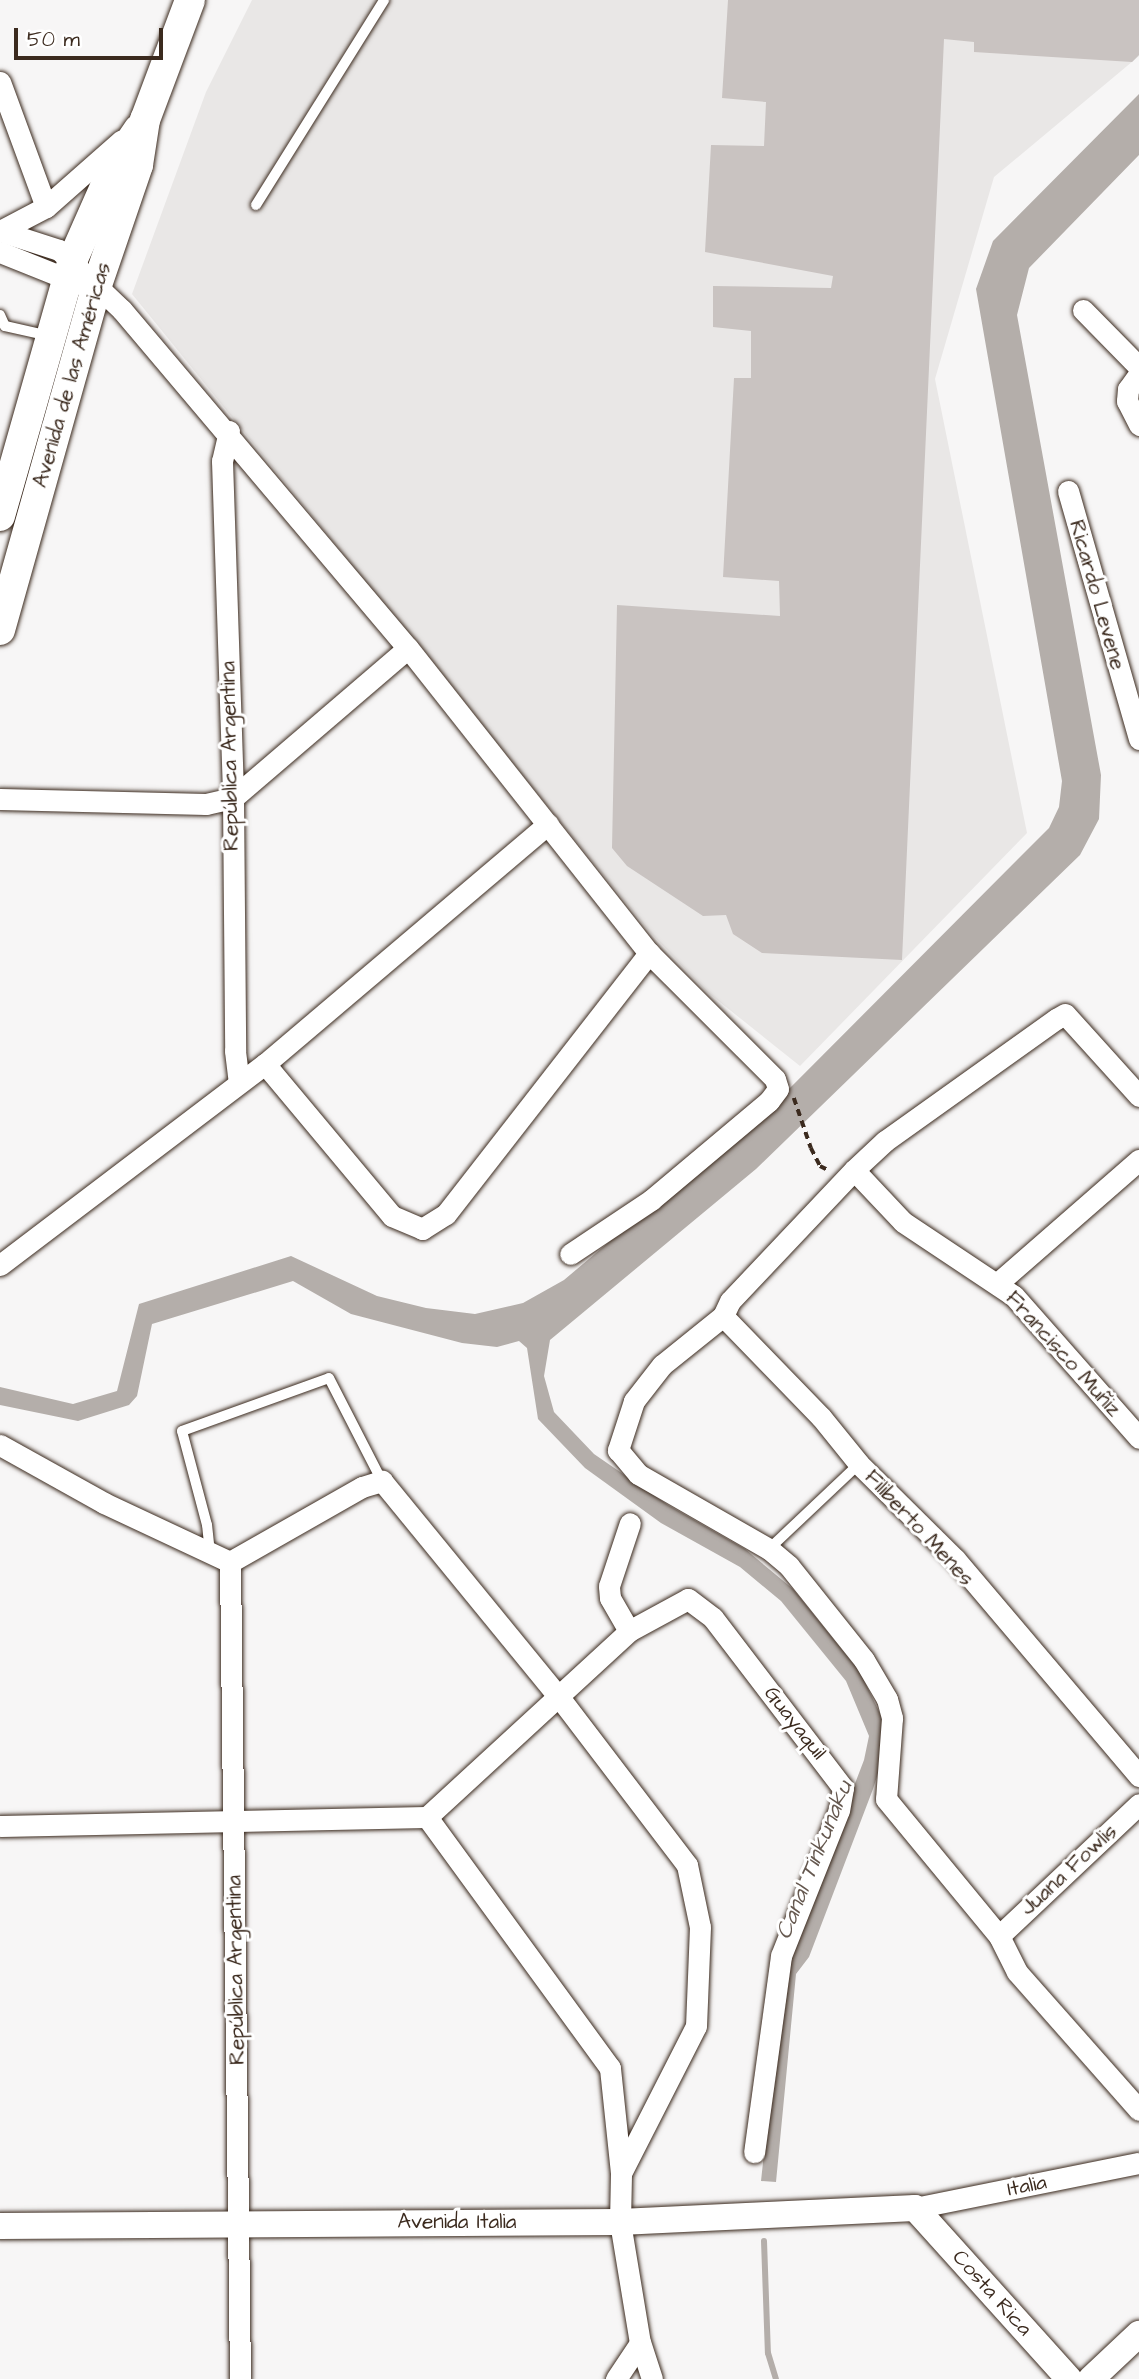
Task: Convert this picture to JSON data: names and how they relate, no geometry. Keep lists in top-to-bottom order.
{
  "streets": {
    "main road": ["Avenida de las Américas"],
    "street": [
      "Ricardo Levene",
      "República Argentina",
      "Francisco Muñiz",
      "Filiberto Menes",
      "Guayaquil",
      "Juana Fowlis",
      "Italia",
      "Avenida Italia",
      "Costa Rica"
    ]
  },
  "crossings": [
    ["República Argentina", "Avenida Italia"],
    ["Italia", "Avenida Italia"],
    ["Italia", "Costa Rica"],
    ["Avenida Italia", "Costa Rica"]
  ],
  "water": ["Canal Tinkunaku"],
  "scale_bar": "50 m"
}
